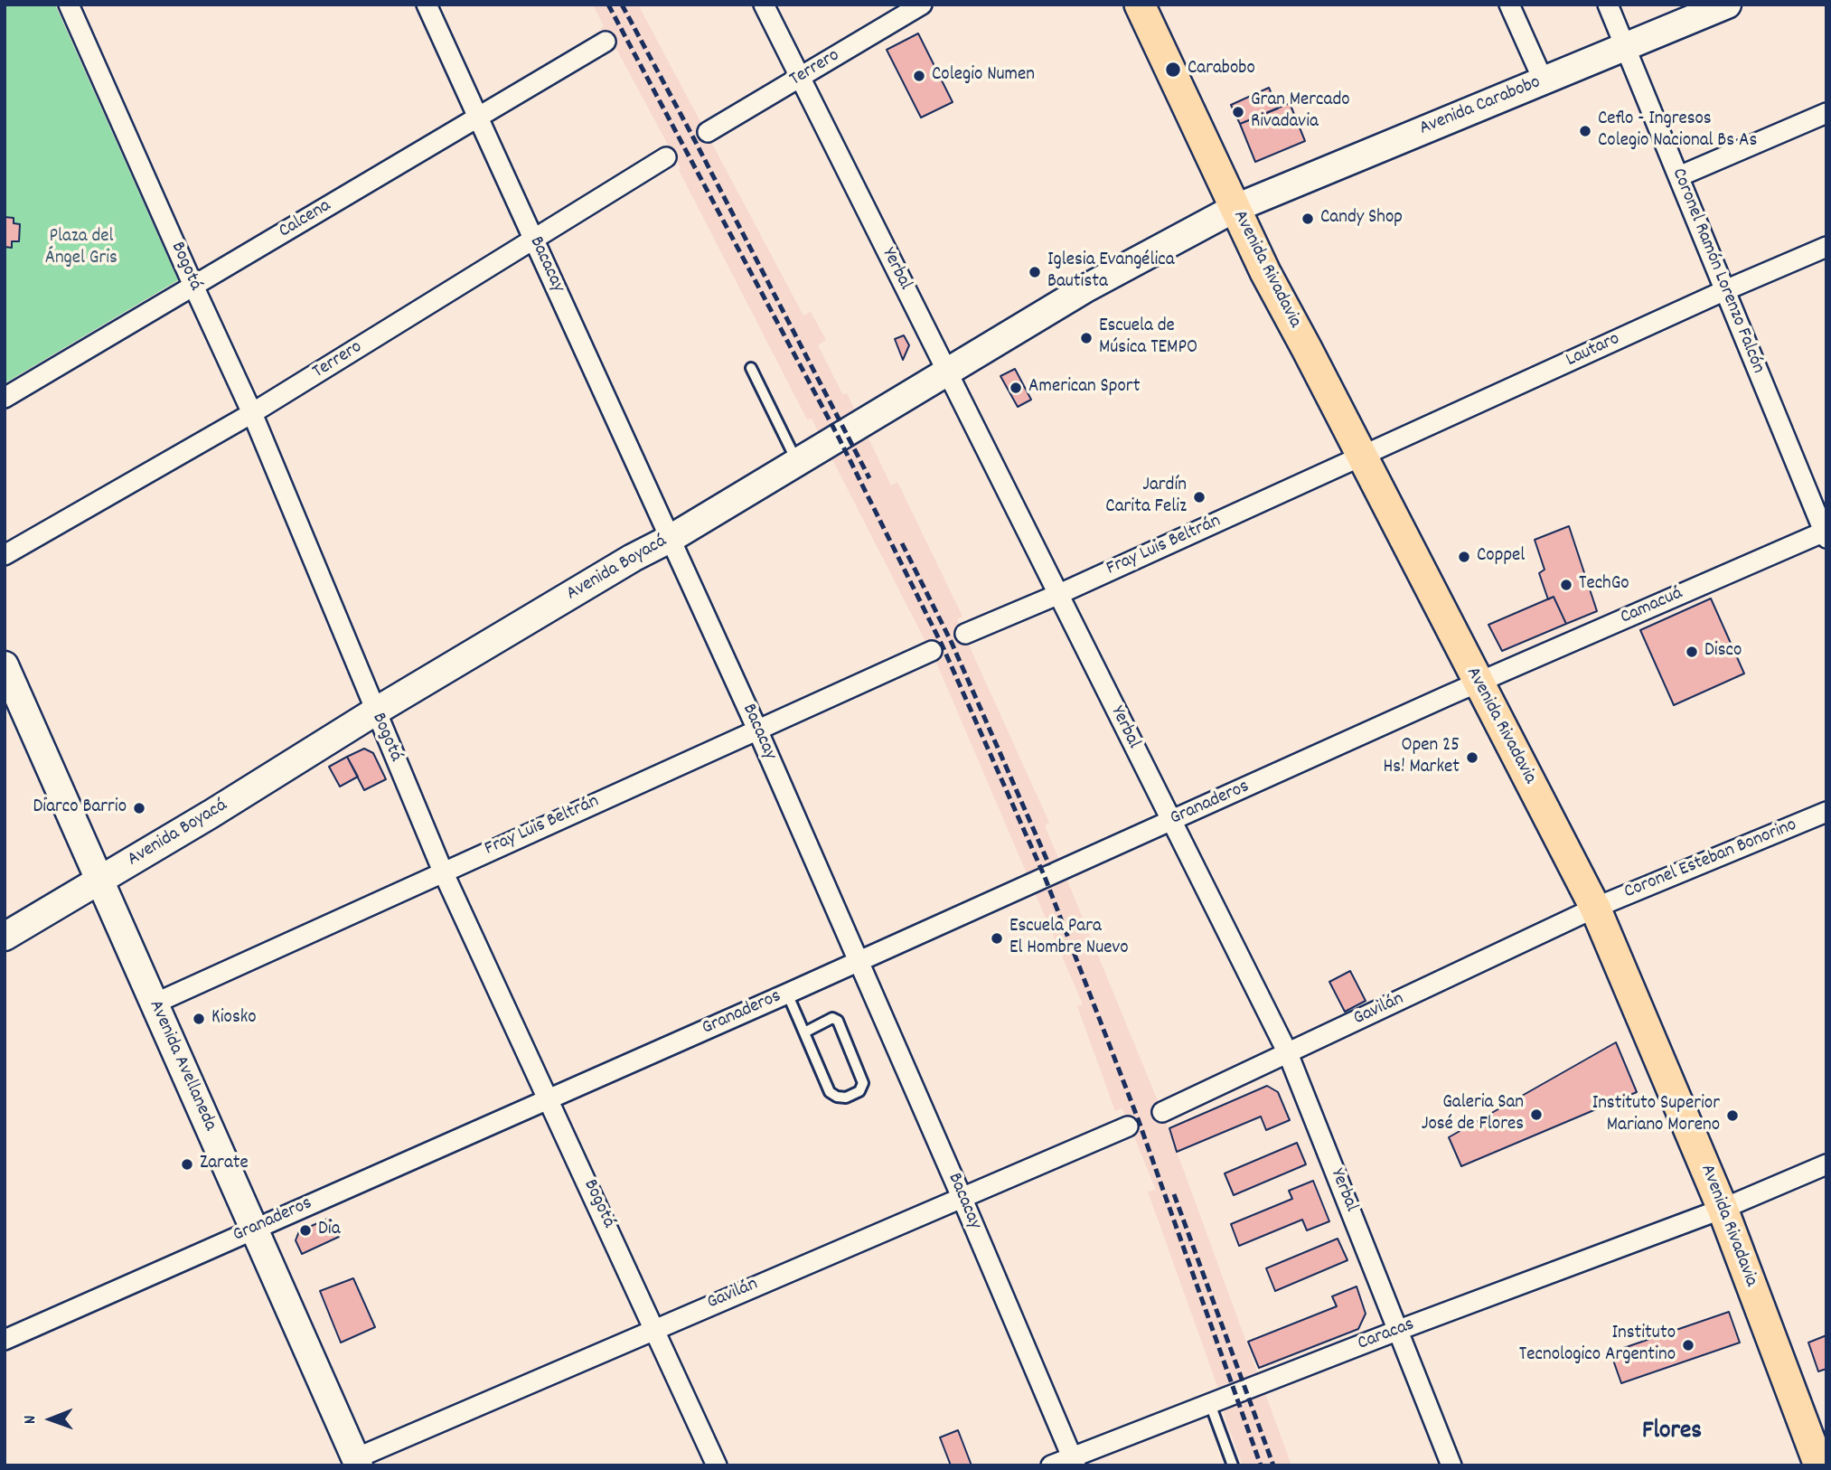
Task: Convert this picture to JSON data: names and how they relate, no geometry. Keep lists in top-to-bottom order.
{
  "streets": {
    "main road": [
      "Avenida Carabobo",
      "Avenida Rivadavia",
      "Avenida Boyacá",
      "Avenida Avellaneda"
    ],
    "street": [
      "Terrero",
      "Calcena",
      "Bacacay",
      "Bogotá",
      "Yerbal",
      "Coronel Ramón Lorenzo Falcón",
      "Lautaro",
      "Fray Luis Beltrán",
      "Camacuá",
      "Granaderos",
      "Coronel Esteban Bonorino",
      "Gavilán",
      "Caracas"
    ]
  },
  "crossings": [
    ["Terrero", "Bacacay"],
    ["Terrero", "Bogotá"],
    ["Terrero", "Yerbal"],
    ["Avenida Carabobo", "Avenida Rivadavia"],
    ["Avenida Carabobo", "Coronel Ramón Lorenzo Falcón"],
    ["Avenida Carabobo", "Avenida Boyacá"],
    ["Calcena", "Bacacay"],
    ["Calcena", "Bogotá"],
    ["Bacacay", "Fray Luis Beltrán"],
    ["Bacacay", "Avenida Boyacá"],
    ["Bacacay", "Granaderos"],
    ["Bacacay", "Gavilán"],
    ["Bacacay", "Caracas"],
    ["Bogotá", "Fray Luis Beltrán"],
    ["Bogotá", "Avenida Boyacá"],
    ["Bogotá", "Granaderos"],
    ["Bogotá", "Gavilán"],
    ["Yerbal", "Fray Luis Beltrán"],
    ["Yerbal", "Avenida Boyacá"],
    ["Yerbal", "Granaderos"],
    ["Yerbal", "Gavilán"],
    ["Yerbal", "Caracas"],
    ["Avenida Rivadavia", "Lautaro"],
    ["Avenida Rivadavia", "Fray Luis Beltrán"],
    ["Avenida Rivadavia", "Avenida Boyacá"],
    ["Avenida Rivadavia", "Camacuá"],
    ["Avenida Rivadavia", "Granaderos"],
    ["Avenida Rivadavia", "Coronel Esteban Bonorino"],
    ["Avenida Rivadavia", "Gavilán"],
    ["Avenida Rivadavia", "Caracas"],
    ["Coronel Ramón Lorenzo Falcón", "Lautaro"],
    ["Coronel Ramón Lorenzo Falcón", "Camacuá"],
    ["Lautaro", "Fray Luis Beltrán"],
    ["Fray Luis Beltrán", "Avenida Avellaneda"],
    ["Avenida Boyacá", "Avenida Avellaneda"],
    ["Camacuá", "Granaderos"],
    ["Granaderos", "Avenida Avellaneda"],
    ["Coronel Esteban Bonorino", "Gavilán"],
    ["Gavilán", "Avenida Avellaneda"]
  ],
  "districts": ["Flores"],
  "parks": ["Plaza del Ángel Gris"],
  "places": [
    "Carabobo",
    "Colegio Numen",
    "Gran Mercado Rivadavia",
    "Ceflo - Ingresos Colegio Nacional Bs As",
    "Candy Shop",
    "Iglesia Evangélica Bautista",
    "Escuela de Música TEMPO",
    "American Sport",
    "Jardín Carita Feliz",
    "Coppel",
    "TechGo",
    "Disco",
    "Open 25 Hs! Market",
    "Diarco Barrio",
    "Escuela Para El Hombre Nuevo",
    "Kiosko",
    "Galeria San José de Flores",
    "Instituto Superior Mariano Moreno",
    "Zarate",
    "Dia",
    "Instituto Tecnologico Argentino"
  ],
  "north": "left"
}
